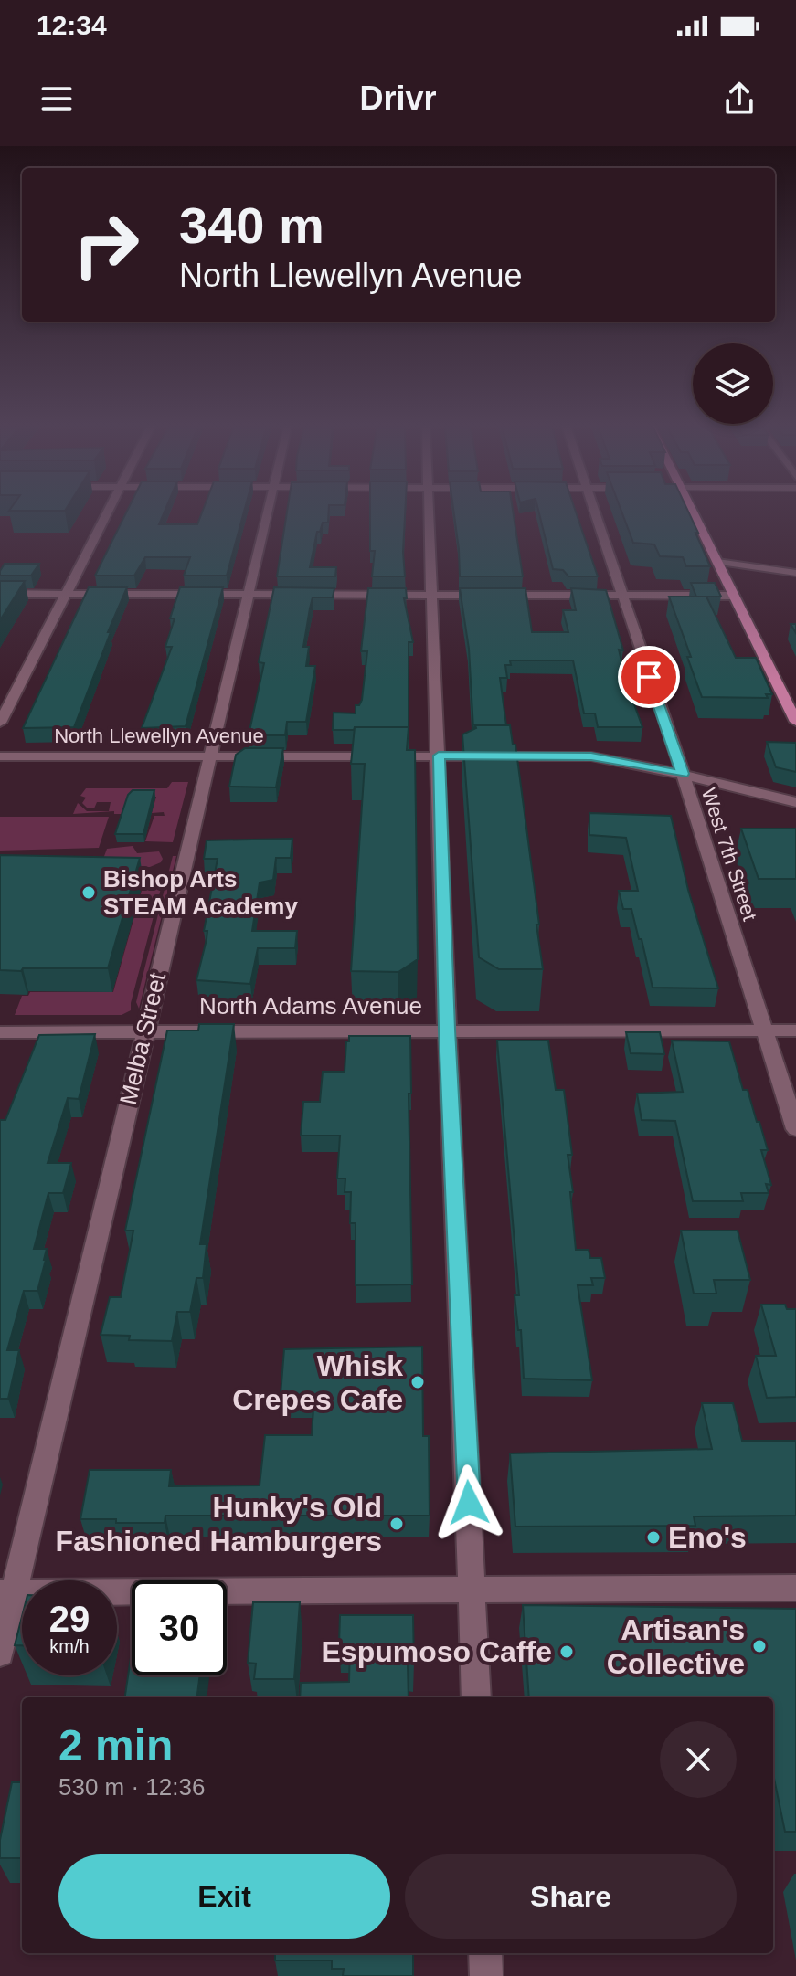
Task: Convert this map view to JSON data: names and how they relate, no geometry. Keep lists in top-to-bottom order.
{
  "streets": {
    "street": [
      "North Llewellyn Avenue",
      "West 7th Street",
      "North Adams Avenue",
      "Melba Street"
    ]
  },
  "crossings": [
    ["North Llewellyn Avenue", "West 7th Street"],
    ["North Llewellyn Avenue", "Melba Street"],
    ["West 7th Street", "North Adams Avenue"],
    ["North Adams Avenue", "Melba Street"]
  ],
  "places": [
    "Bishop Arts STEAM Academy",
    "Whisk Crepes Cafe",
    "Hunky's Old Fashioned Hamburgers",
    "Eno's",
    "Artisan's Collective",
    "Espumoso Caffe"
  ],
  "page": {
    "status": "12:34",
    "header": "Drivr",
    "turn": ["340 m", "North Llewellyn Avenue"],
    "speed": "29 km/h",
    "limit": "30",
    "heading": ["2 min", "530 m · 12:36"],
    "buttons": ["Exit", "Share"]
  }
}
